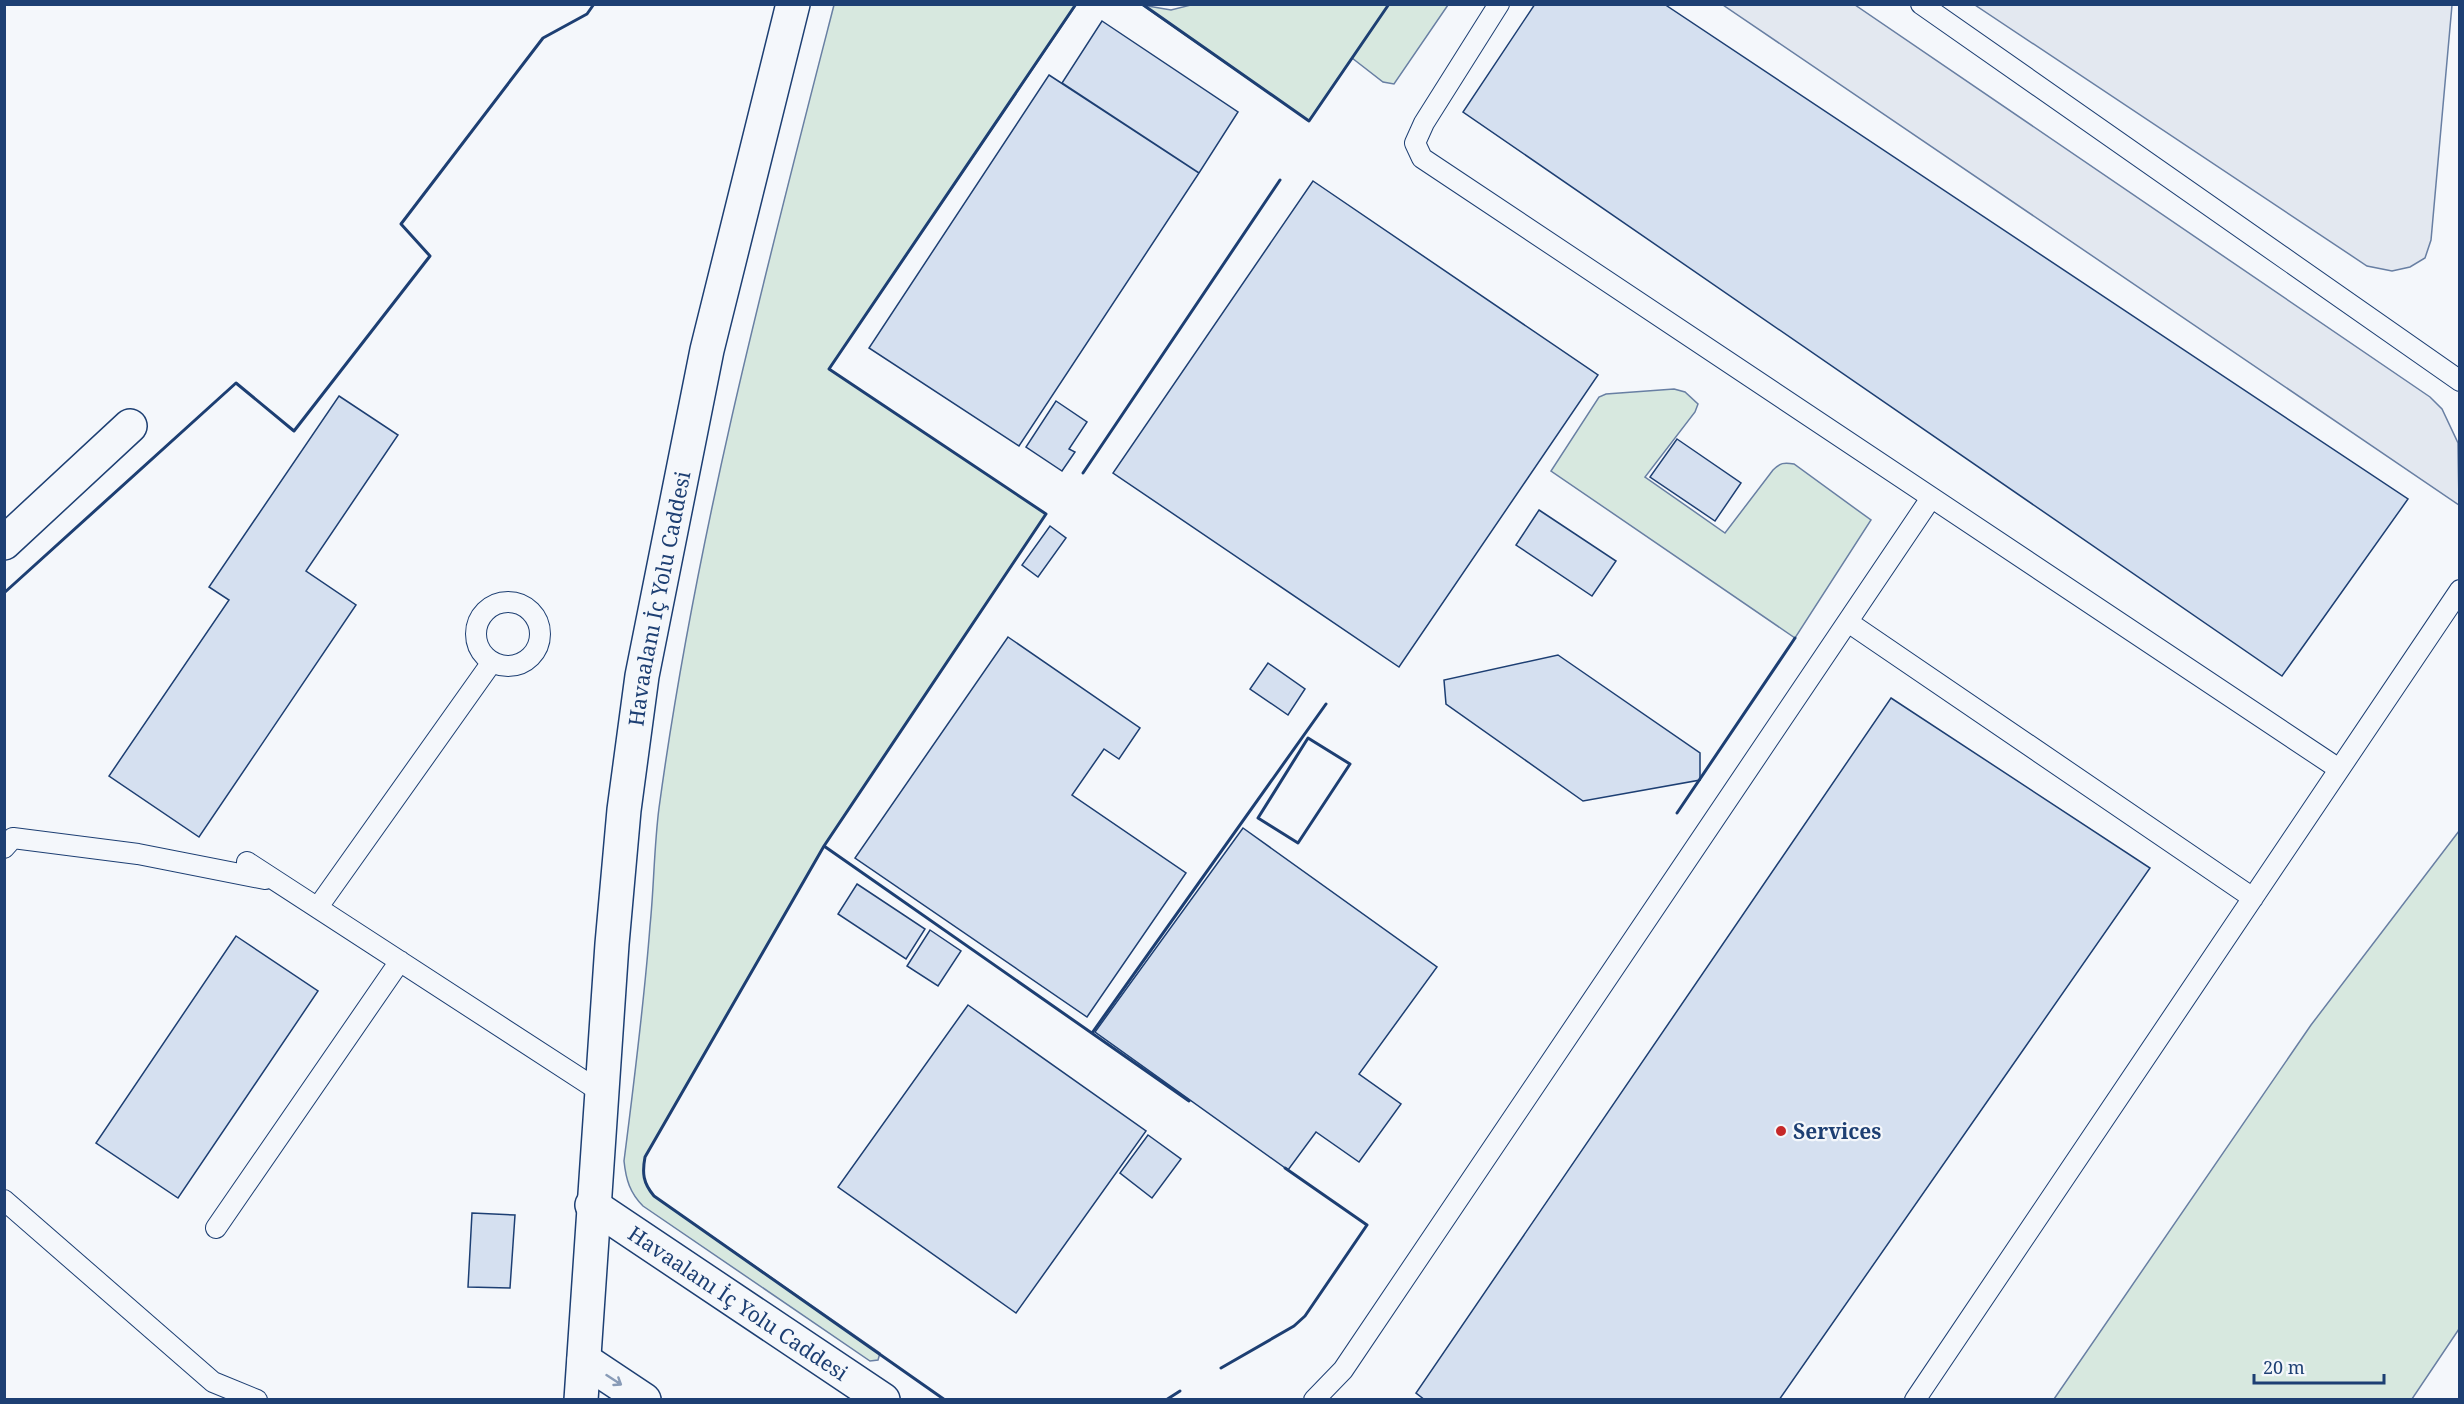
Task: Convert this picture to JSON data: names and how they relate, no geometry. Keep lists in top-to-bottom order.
{
  "streets": {
    "street": ["Havaalanı İç Yolu Caddesi"]
  },
  "places": ["Services"],
  "scale_bar": "20 m"
}
